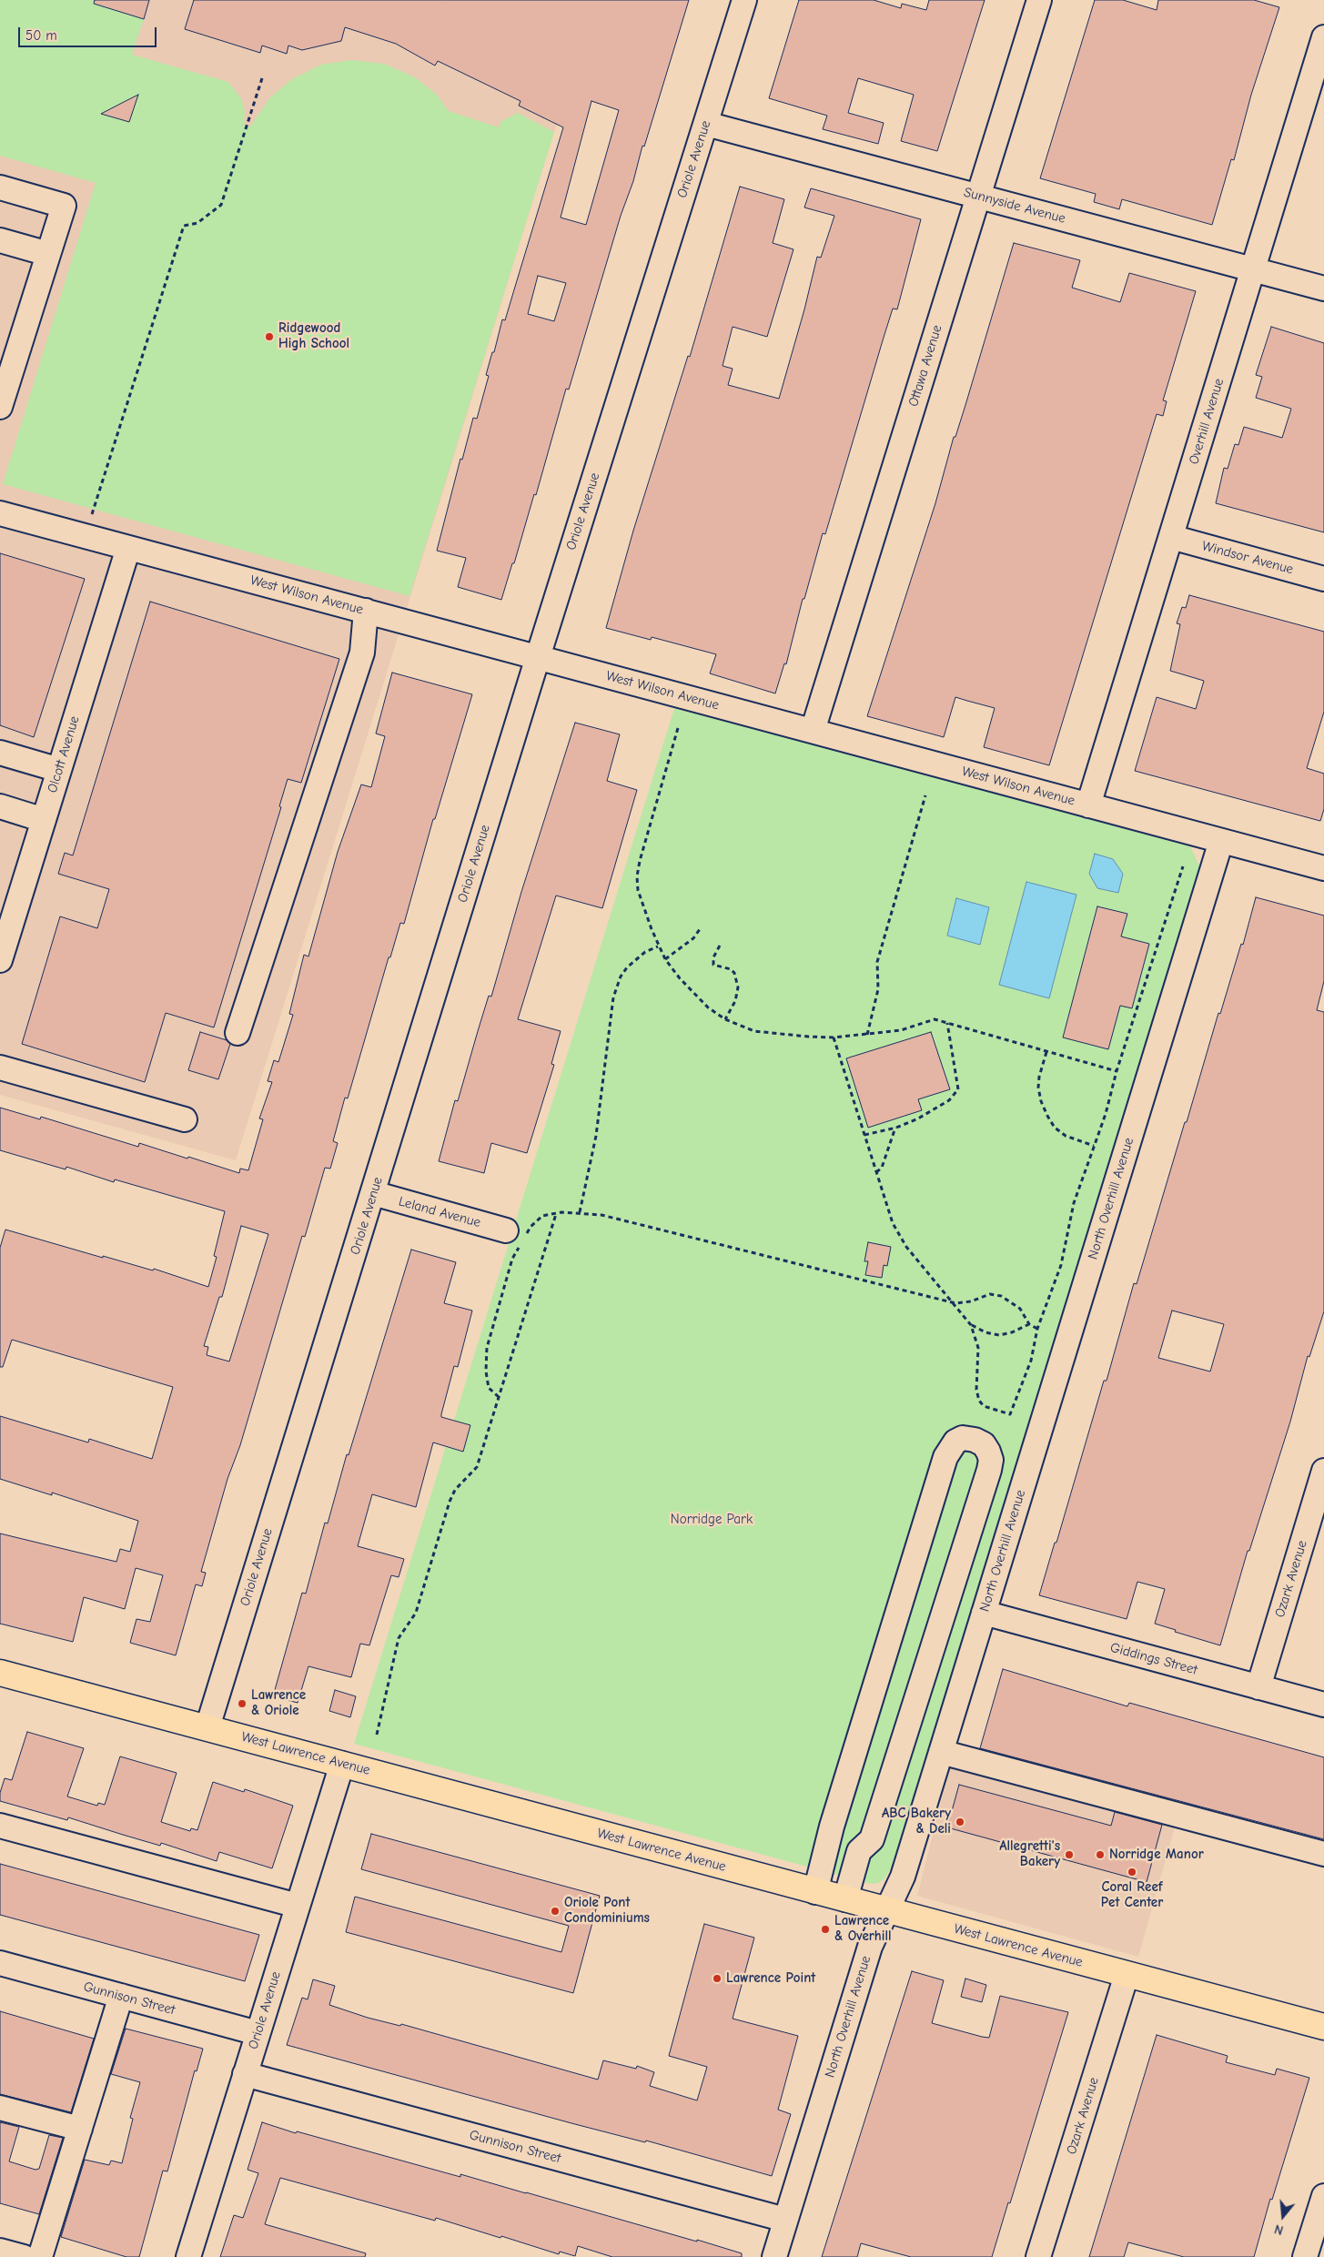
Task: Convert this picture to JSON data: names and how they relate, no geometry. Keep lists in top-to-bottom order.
{
  "streets": {
    "main road": ["West Lawrence Avenue"],
    "street": [
      "Oriole Avenue",
      "Sunnyside Avenue",
      "Ottawa Avenue",
      "Overhill Avenue",
      "Windsor Avenue",
      "West Wilson Avenue",
      "Olcott Avenue",
      "North Overhill Avenue",
      "Leland Avenue",
      "Ozark Avenue",
      "Giddings Street",
      "Gunnison Street"
    ]
  },
  "crossings": [
    ["Oriole Avenue", "Sunnyside Avenue"],
    ["Oriole Avenue", "West Wilson Avenue"],
    ["Oriole Avenue", "Leland Avenue"],
    ["Oriole Avenue", "West Lawrence Avenue"],
    ["Oriole Avenue", "Gunnison Street"],
    ["Sunnyside Avenue", "Ottawa Avenue"],
    ["Sunnyside Avenue", "Overhill Avenue"],
    ["Ottawa Avenue", "West Wilson Avenue"],
    ["Overhill Avenue", "Windsor Avenue"],
    ["Overhill Avenue", "West Wilson Avenue"],
    ["West Wilson Avenue", "Olcott Avenue"],
    ["West Wilson Avenue", "North Overhill Avenue"],
    ["North Overhill Avenue", "Giddings Street"],
    ["North Overhill Avenue", "West Lawrence Avenue"],
    ["North Overhill Avenue", "Gunnison Street"],
    ["Ozark Avenue", "Giddings Street"],
    ["Ozark Avenue", "West Lawrence Avenue"]
  ],
  "parks": ["Norridge Park"],
  "places": [
    "Ridgewood High School",
    "Lawrence & Oriole",
    "ABC Bakery & Deli",
    "Allegretti's Bakery",
    "Norridge Manor",
    "Coral Reef Pet Center",
    "Oriole Pont Condominiums",
    "Lawrence & Overhill",
    "Lawrence Point"
  ],
  "scale_bar": "50 m",
  "north": "bottom"
}
